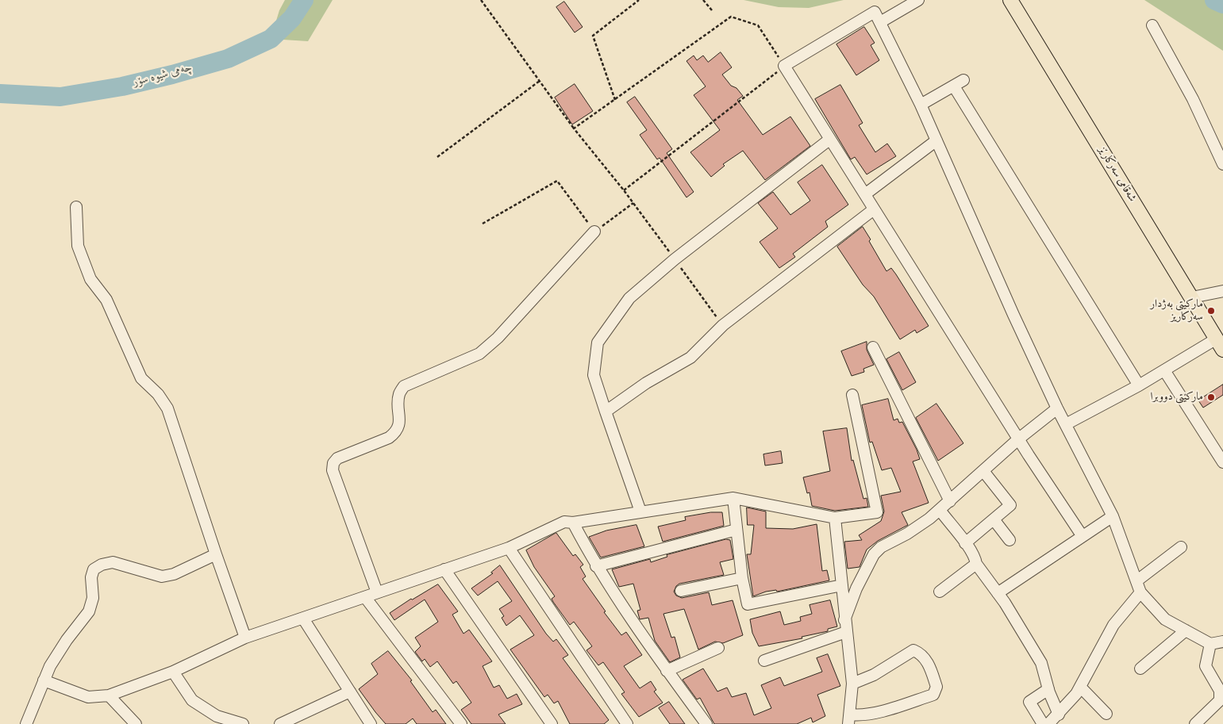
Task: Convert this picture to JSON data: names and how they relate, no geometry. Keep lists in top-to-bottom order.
{
  "streets": {
    "main road": ["شەقامی سەرکارێز"]
  },
  "water": ["چەمی شیوە سۆر"],
  "places": ["مارکیتی بەژدار سەرکاریز", "ماركێتى دووبرا"]
}
